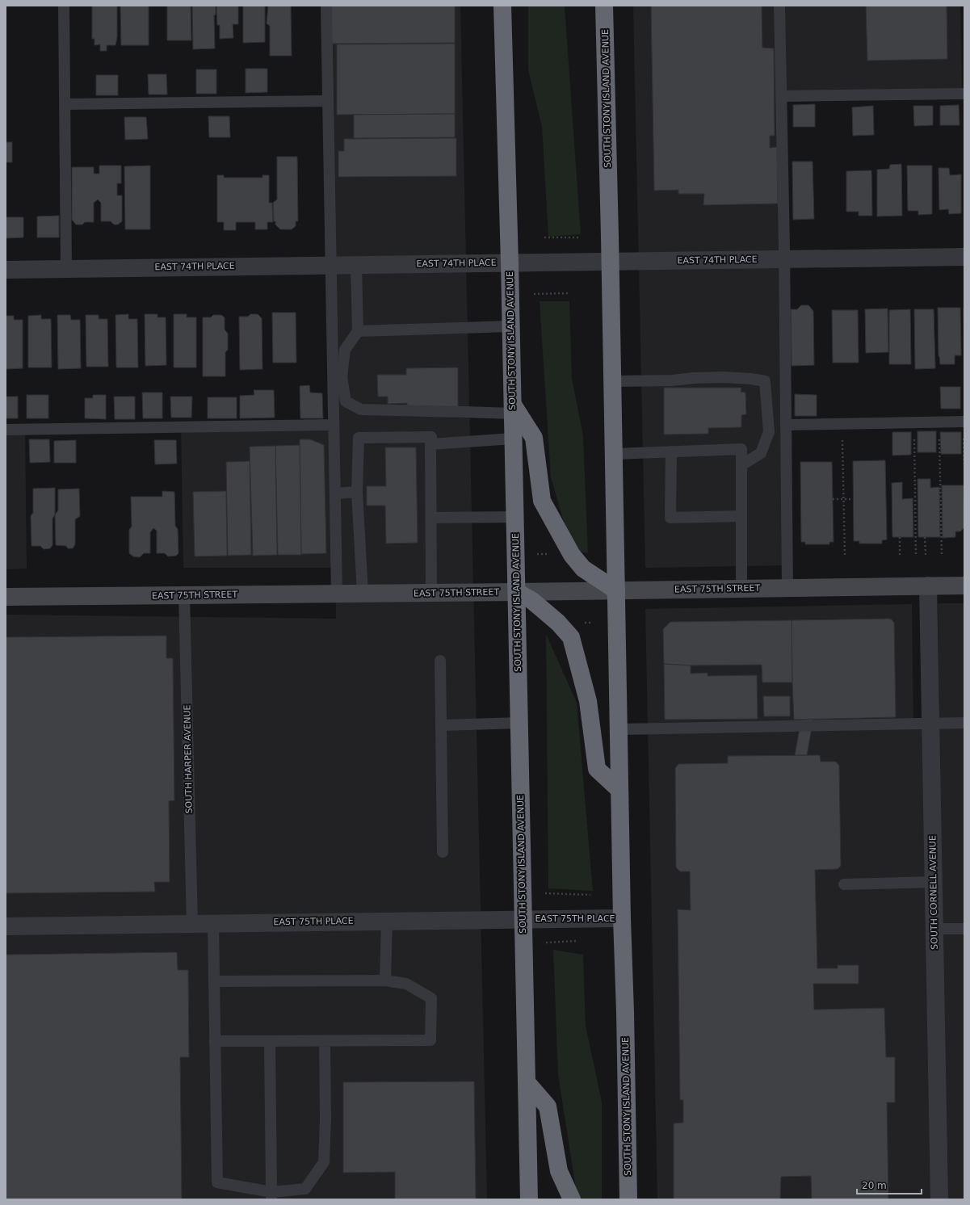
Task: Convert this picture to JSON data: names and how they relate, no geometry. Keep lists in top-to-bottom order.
{
  "streets": {
    "highway": ["SOUTH STONY ISLAND AVENUE"],
    "main road": ["EAST 75TH STREET"],
    "street": ["EAST 74TH PLACE", "SOUTH CORNELL AVENUE", "EAST 75TH PLACE"],
    "lane": ["SOUTH HARPER AVENUE"]
  },
  "crossings": [
    ["SOUTH STONY ISLAND AVENUE", "EAST 74TH PLACE"],
    ["SOUTH STONY ISLAND AVENUE", "EAST 75TH STREET"],
    ["SOUTH STONY ISLAND AVENUE", "EAST 75TH PLACE"],
    ["EAST 75TH STREET", "SOUTH HARPER AVENUE"],
    ["EAST 75TH STREET", "SOUTH CORNELL AVENUE"],
    ["SOUTH HARPER AVENUE", "EAST 75TH PLACE"]
  ],
  "scale_bar": "20 m"
}
